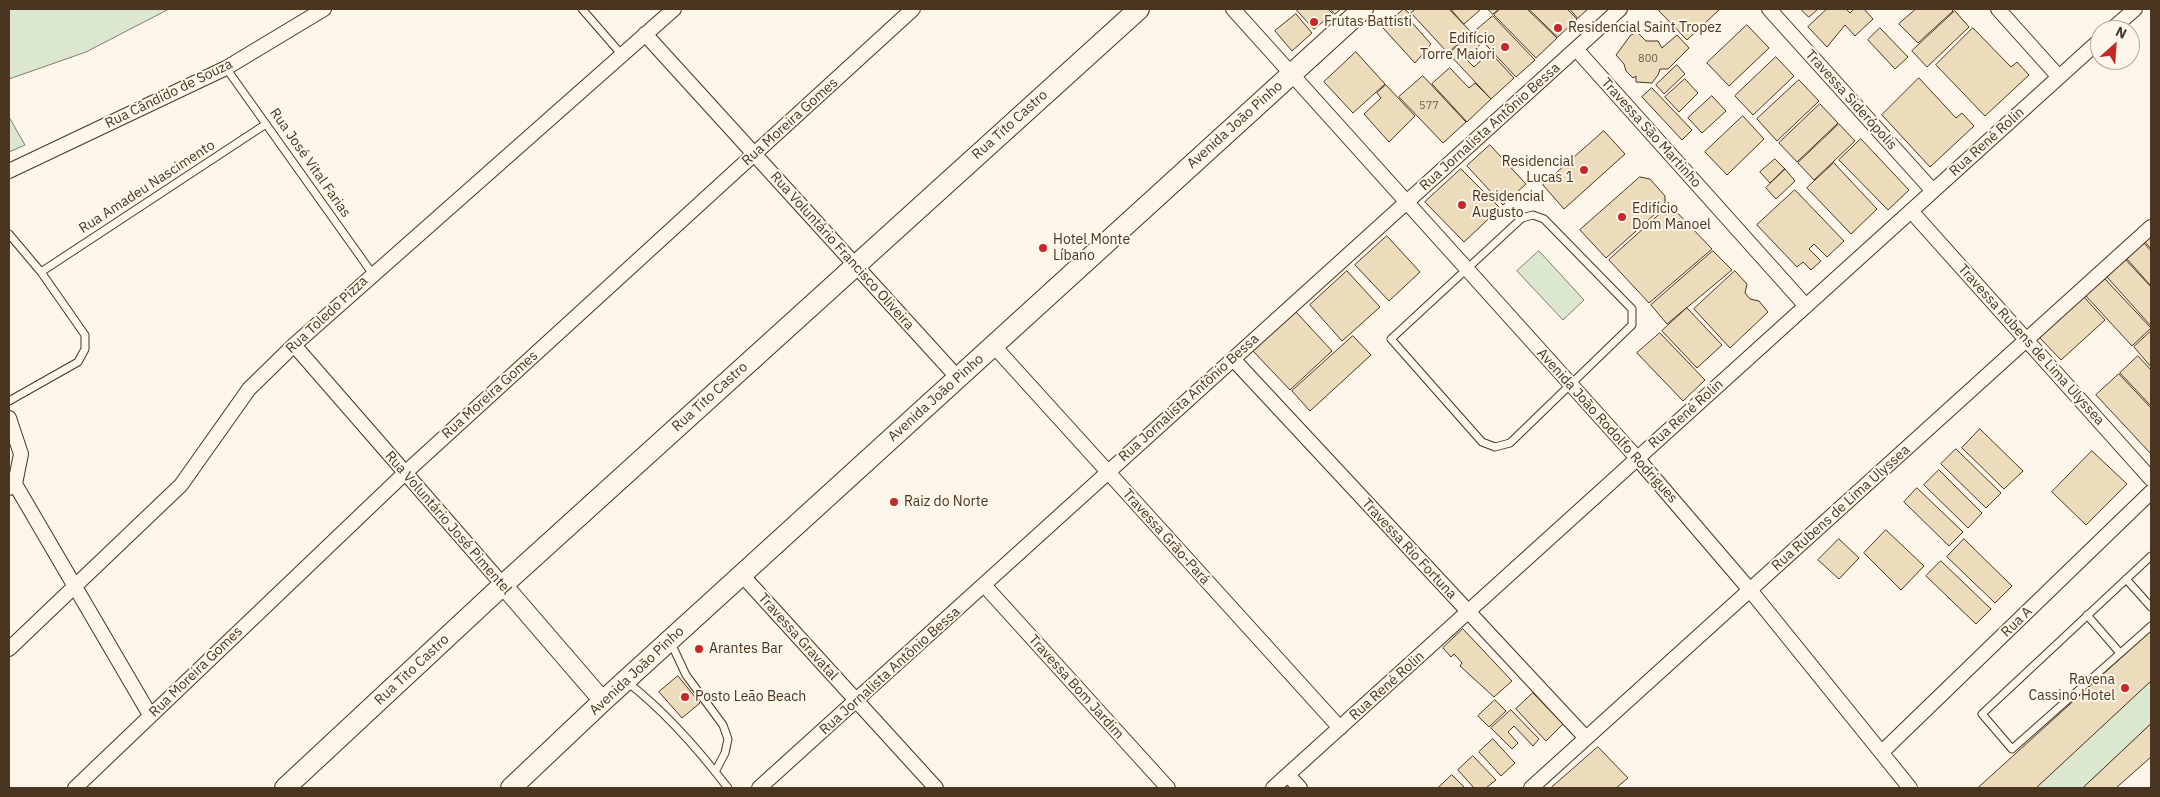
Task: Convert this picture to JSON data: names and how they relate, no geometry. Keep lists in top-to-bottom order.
{
  "streets": {
    "main road": ["Rua Tito Castro", "Avenida João Pinho"],
    "street": [
      "Rua Cândido de Souza",
      "Travessa Siderópolis",
      "Rua Moreira Gomes",
      "Rua Jornalista Antônio Bessa",
      "Travessa São Martinho",
      "Rua René Rolin",
      "Rua Voluntário Francisco Oliveira",
      "Rua Toledo Pizza",
      "Travessa Rubens de Lima Ulyssea",
      "Avenida João Rodolfo Rodrigues",
      "Rua Rubens de Lima Ulyssea",
      "Rua Voluntário José Pimentel",
      "Travessa Grão-Pará",
      "Travessa Rio Fortuna",
      "Rua A",
      "Travessa Gravatal",
      "Travessa Bom Jardim"
    ],
    "lane": ["Rua José Vital Farias", "Rua Amadeu Nascimento"]
  },
  "crossings": [
    ["Rua Cândido de Souza", "Rua José Vital Farias"],
    ["Travessa Siderópolis", "Rua René Rolin"],
    ["Rua Moreira Gomes", "Rua Voluntário Francisco Oliveira"],
    ["Rua Moreira Gomes", "Rua Voluntário José Pimentel"],
    ["Rua Tito Castro", "Rua Voluntário Francisco Oliveira"],
    ["Rua Tito Castro", "Rua Voluntário José Pimentel"],
    ["Avenida João Pinho", "Rua Voluntário Francisco Oliveira"],
    ["Avenida João Pinho", "Avenida João Rodolfo Rodrigues"],
    ["Avenida João Pinho", "Rua Voluntário José Pimentel"],
    ["Avenida João Pinho", "Travessa Grão-Pará"],
    ["Avenida João Pinho", "Travessa Gravatal"],
    ["Rua Jornalista Antônio Bessa", "Travessa São Martinho"],
    ["Rua Jornalista Antônio Bessa", "Avenida João Rodolfo Rodrigues"],
    ["Rua Jornalista Antônio Bessa", "Travessa Grão-Pará"],
    ["Rua Jornalista Antônio Bessa", "Travessa Rio Fortuna"],
    ["Rua Jornalista Antônio Bessa", "Travessa Gravatal"],
    ["Rua Jornalista Antônio Bessa", "Travessa Bom Jardim"],
    ["Travessa São Martinho", "Rua René Rolin"],
    ["Rua René Rolin", "Travessa Rubens de Lima Ulyssea"],
    ["Rua René Rolin", "Avenida João Rodolfo Rodrigues"],
    ["Rua René Rolin", "Travessa Grão-Pará"],
    ["Rua René Rolin", "Travessa Rio Fortuna"],
    ["Rua José Vital Farias", "Rua Amadeu Nascimento"],
    ["Rua José Vital Farias", "Rua Toledo Pizza"],
    ["Rua Voluntário Francisco Oliveira", "Rua Toledo Pizza"],
    ["Rua Toledo Pizza", "Rua Voluntário José Pimentel"],
    ["Travessa Rubens de Lima Ulyssea", "Rua Rubens de Lima Ulyssea"],
    ["Avenida João Rodolfo Rodrigues", "Rua Rubens de Lima Ulyssea"],
    ["Avenida João Rodolfo Rodrigues", "Rua A"],
    ["Rua Rubens de Lima Ulyssea", "Travessa Rio Fortuna"]
  ],
  "places": [
    "Frutas Battisti",
    "Residencial Saint Tropez",
    "Edifício Torre Maiori",
    "Residencial Lucas 1",
    "Residencial Augusto",
    "Edifício Dom Manoel",
    "Hotel Monte Líbano",
    "Raiz do Norte",
    "Arantes Bar",
    "Ravena Cassino Hotel",
    "Posto Leão Beach"
  ],
  "house_numbers": ["800", "577"],
  "north": "top right"
}
